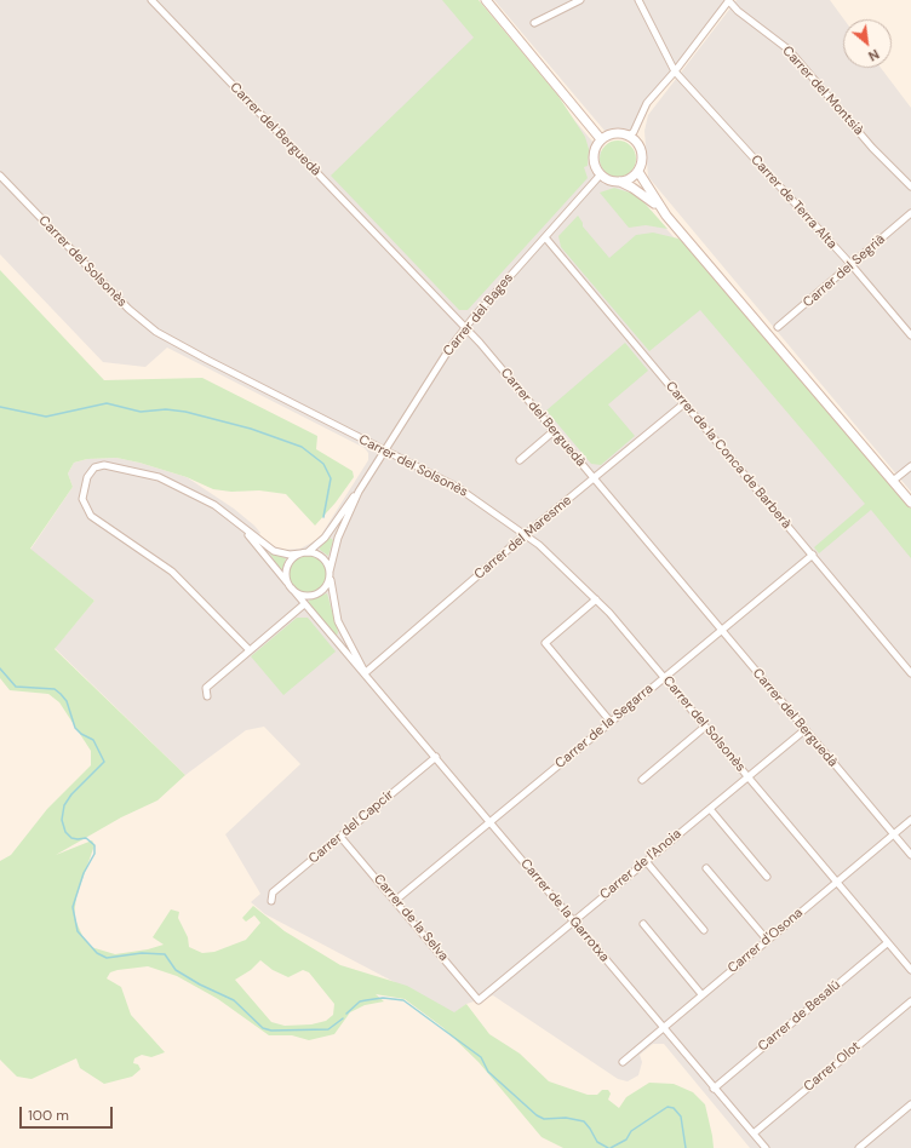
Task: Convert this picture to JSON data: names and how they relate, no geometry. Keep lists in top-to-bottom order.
{
  "streets": {
    "street": [
      "Carrer del Montsià",
      "Carrer del Berguedà",
      "Carrer de Terra Alta",
      "Carrer del Solsonès",
      "Carrer del Segrià",
      "Carrer del Bages",
      "Carrer de la Conca de Barberà",
      "Carrer del Maresme",
      "Carrer de la Segarra",
      "Carrer del Capcir",
      "Carrer de l'Anoia",
      "Carrer de la Garrotxa",
      "Carrer de la Selva",
      "Carrer d'Osona",
      "Carrer de Besalú",
      "Carrer Olot"
    ]
  },
  "crossings": [
    ["Carrer del Berguedà", "Carrer del Bages"],
    ["Carrer del Berguedà", "Carrer del Maresme"],
    ["Carrer del Berguedà", "Carrer de la Segarra"],
    ["Carrer del Berguedà", "Carrer de l'Anoia"],
    ["Carrer del Berguedà", "Carrer d'Osona"],
    ["Carrer de Terra Alta", "Carrer del Segrià"],
    ["Carrer del Solsonès", "Carrer del Bages"],
    ["Carrer del Solsonès", "Carrer del Maresme"],
    ["Carrer del Solsonès", "Carrer de la Segarra"],
    ["Carrer del Solsonès", "Carrer de l'Anoia"],
    ["Carrer del Solsonès", "Carrer d'Osona"],
    ["Carrer del Solsonès", "Carrer de Besalú"],
    ["Carrer del Bages", "Carrer de la Conca de Barberà"],
    ["Carrer del Bages", "Carrer de la Garrotxa"],
    ["Carrer de la Conca de Barberà", "Carrer del Maresme"],
    ["Carrer de la Conca de Barberà", "Carrer de la Segarra"],
    ["Carrer del Maresme", "Carrer de la Garrotxa"],
    ["Carrer de la Segarra", "Carrer de la Garrotxa"],
    ["Carrer de la Segarra", "Carrer de la Selva"],
    ["Carrer del Capcir", "Carrer de la Garrotxa"],
    ["Carrer del Capcir", "Carrer de la Selva"],
    ["Carrer de l'Anoia", "Carrer de la Garrotxa"],
    ["Carrer de l'Anoia", "Carrer de la Selva"],
    ["Carrer de la Garrotxa", "Carrer d'Osona"],
    ["Carrer de la Garrotxa", "Carrer de Besalú"],
    ["Carrer de la Garrotxa", "Carrer Olot"]
  ],
  "scale_bar": "100 m",
  "north": "bottom right"
}
